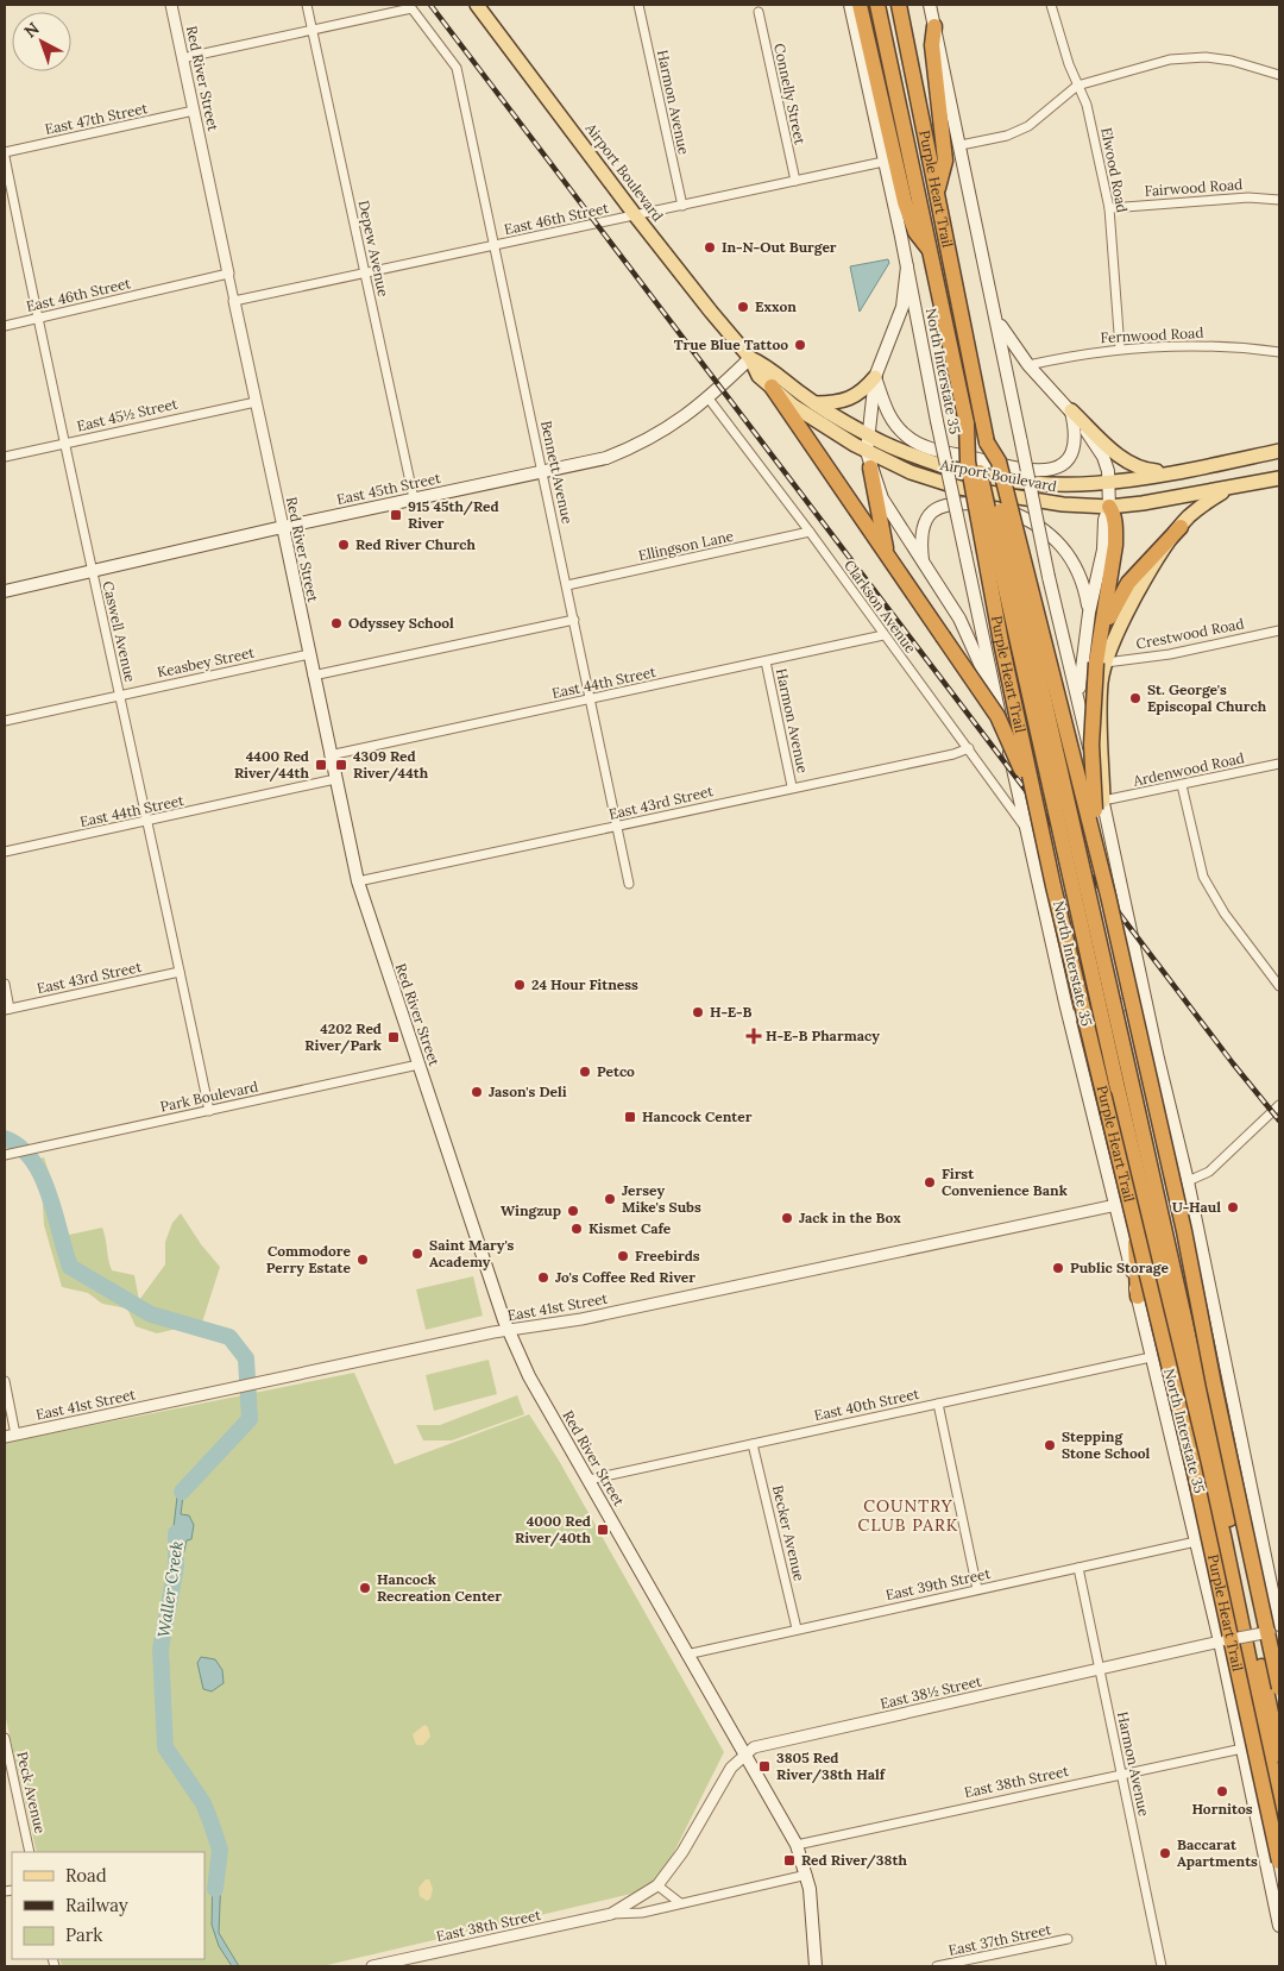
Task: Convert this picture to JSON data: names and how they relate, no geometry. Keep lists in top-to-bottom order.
{
  "streets": {
    "highway": ["Purple Heart Trail"],
    "main road": [
      "Red River Street",
      "Airport Boulevard",
      "North Interstate 35",
      "East 45th Street"
    ],
    "street": [
      "Connelly Street",
      "Harmon Avenue",
      "East 47th Street",
      "Elwood Road",
      "Fairwood Road",
      "East 46th Street",
      "Depew Avenue",
      "Fernwood Road",
      "East 45½ Street",
      "Bennett Avenue",
      "Ellingson Lane",
      "Clarkson Avenue",
      "Caswell Avenue",
      "Crestwood Road",
      "Keasbey Street",
      "East 44th Street",
      "Ardenwood Road",
      "East 43rd Street",
      "Park Boulevard",
      "East 41st Street",
      "East 40th Street",
      "Becker Avenue",
      "East 39th Street",
      "East 38½ Street",
      "East 38th Street",
      "Peck Avenue",
      "East 37th Street"
    ]
  },
  "crossings": [
    ["Red River Street", "East 47th Street"],
    ["Red River Street", "East 46th Street"],
    ["Red River Street", "East 45½ Street"],
    ["Red River Street", "East 45th Street"],
    ["Red River Street", "Keasbey Street"],
    ["Red River Street", "East 44th Street"],
    ["Red River Street", "East 43rd Street"],
    ["Red River Street", "Park Boulevard"],
    ["Red River Street", "East 41st Street"],
    ["Red River Street", "East 40th Street"],
    ["Red River Street", "East 39th Street"],
    ["Red River Street", "East 38½ Street"],
    ["Red River Street", "East 38th Street"],
    ["Connelly Street", "East 46th Street"],
    ["Harmon Avenue", "East 46th Street"],
    ["Harmon Avenue", "East 44th Street"],
    ["Harmon Avenue", "East 43rd Street"],
    ["Harmon Avenue", "East 39th Street"],
    ["Harmon Avenue", "East 38½ Street"],
    ["Harmon Avenue", "East 38th Street"],
    ["Elwood Road", "Fairwood Road"],
    ["Elwood Road", "Fernwood Road"],
    ["Airport Boulevard", "East 46th Street"],
    ["Airport Boulevard", "East 45th Street"],
    ["East 46th Street", "Depew Avenue"],
    ["East 46th Street", "North Interstate 35"],
    ["East 46th Street", "Bennett Avenue"],
    ["East 46th Street", "Caswell Avenue"],
    ["Depew Avenue", "East 45th Street"],
    ["North Interstate 35", "Clarkson Avenue"],
    ["North Interstate 35", "East 41st Street"],
    ["North Interstate 35", "East 40th Street"],
    ["North Interstate 35", "East 39th Street"],
    ["North Interstate 35", "East 38½ Street"],
    ["North Interstate 35", "East 38th Street"],
    ["East 45½ Street", "Caswell Avenue"],
    ["Bennett Avenue", "East 45th Street"],
    ["Bennett Avenue", "Ellingson Lane"],
    ["Bennett Avenue", "East 44th Street"],
    ["Bennett Avenue", "East 43rd Street"],
    ["East 45th Street", "Clarkson Avenue"],
    ["East 45th Street", "Caswell Avenue"],
    ["Ellingson Lane", "Clarkson Avenue"],
    ["Clarkson Avenue", "East 44th Street"],
    ["Clarkson Avenue", "East 43rd Street"],
    ["Caswell Avenue", "Keasbey Street"],
    ["Caswell Avenue", "East 44th Street"],
    ["Caswell Avenue", "East 43rd Street"],
    ["Caswell Avenue", "Park Boulevard"],
    ["East 40th Street", "Becker Avenue"],
    ["Becker Avenue", "East 39th Street"],
    ["East 38½ Street", "East 38th Street"]
  ],
  "districts": ["COUNTRY CLUB PARK"],
  "water": ["Waller Creek"],
  "places": {
    "other": [
      "In-N-Out Burger",
      "Exxon",
      "True Blue Tattoo",
      "Red River Church",
      "Odyssey School",
      "St. George's Episcopal Church",
      "24 Hour Fitness",
      "H-E-B",
      "Petco",
      "Jason's Deli",
      "First Convenience Bank",
      "Jersey Mike's Subs",
      "U-Haul",
      "Wingzup",
      "Jack in the Box",
      "Kismet Cafe",
      "Saint Mary's Academy",
      "Freebirds",
      "Commodore Perry Estate",
      "Public Storage",
      "Jo's Coffee Red River",
      "Stepping Stone School",
      "Hancock Recreation Center",
      "Hornitos",
      "Baccarat Apartments"
    ],
    "transit": [
      "915 45th/Red River",
      "4400 Red River/44th",
      "4309 Red River/44th",
      "4202 Red River/Park",
      "Hancock Center",
      "4000 Red River/40th",
      "3805 Red River/38th Half",
      "Red River/38th"
    ],
    "health": ["H-E-B Pharmacy"]
  },
  "legend": ["Road", "Railway", "Park"],
  "north": "top left"
}
